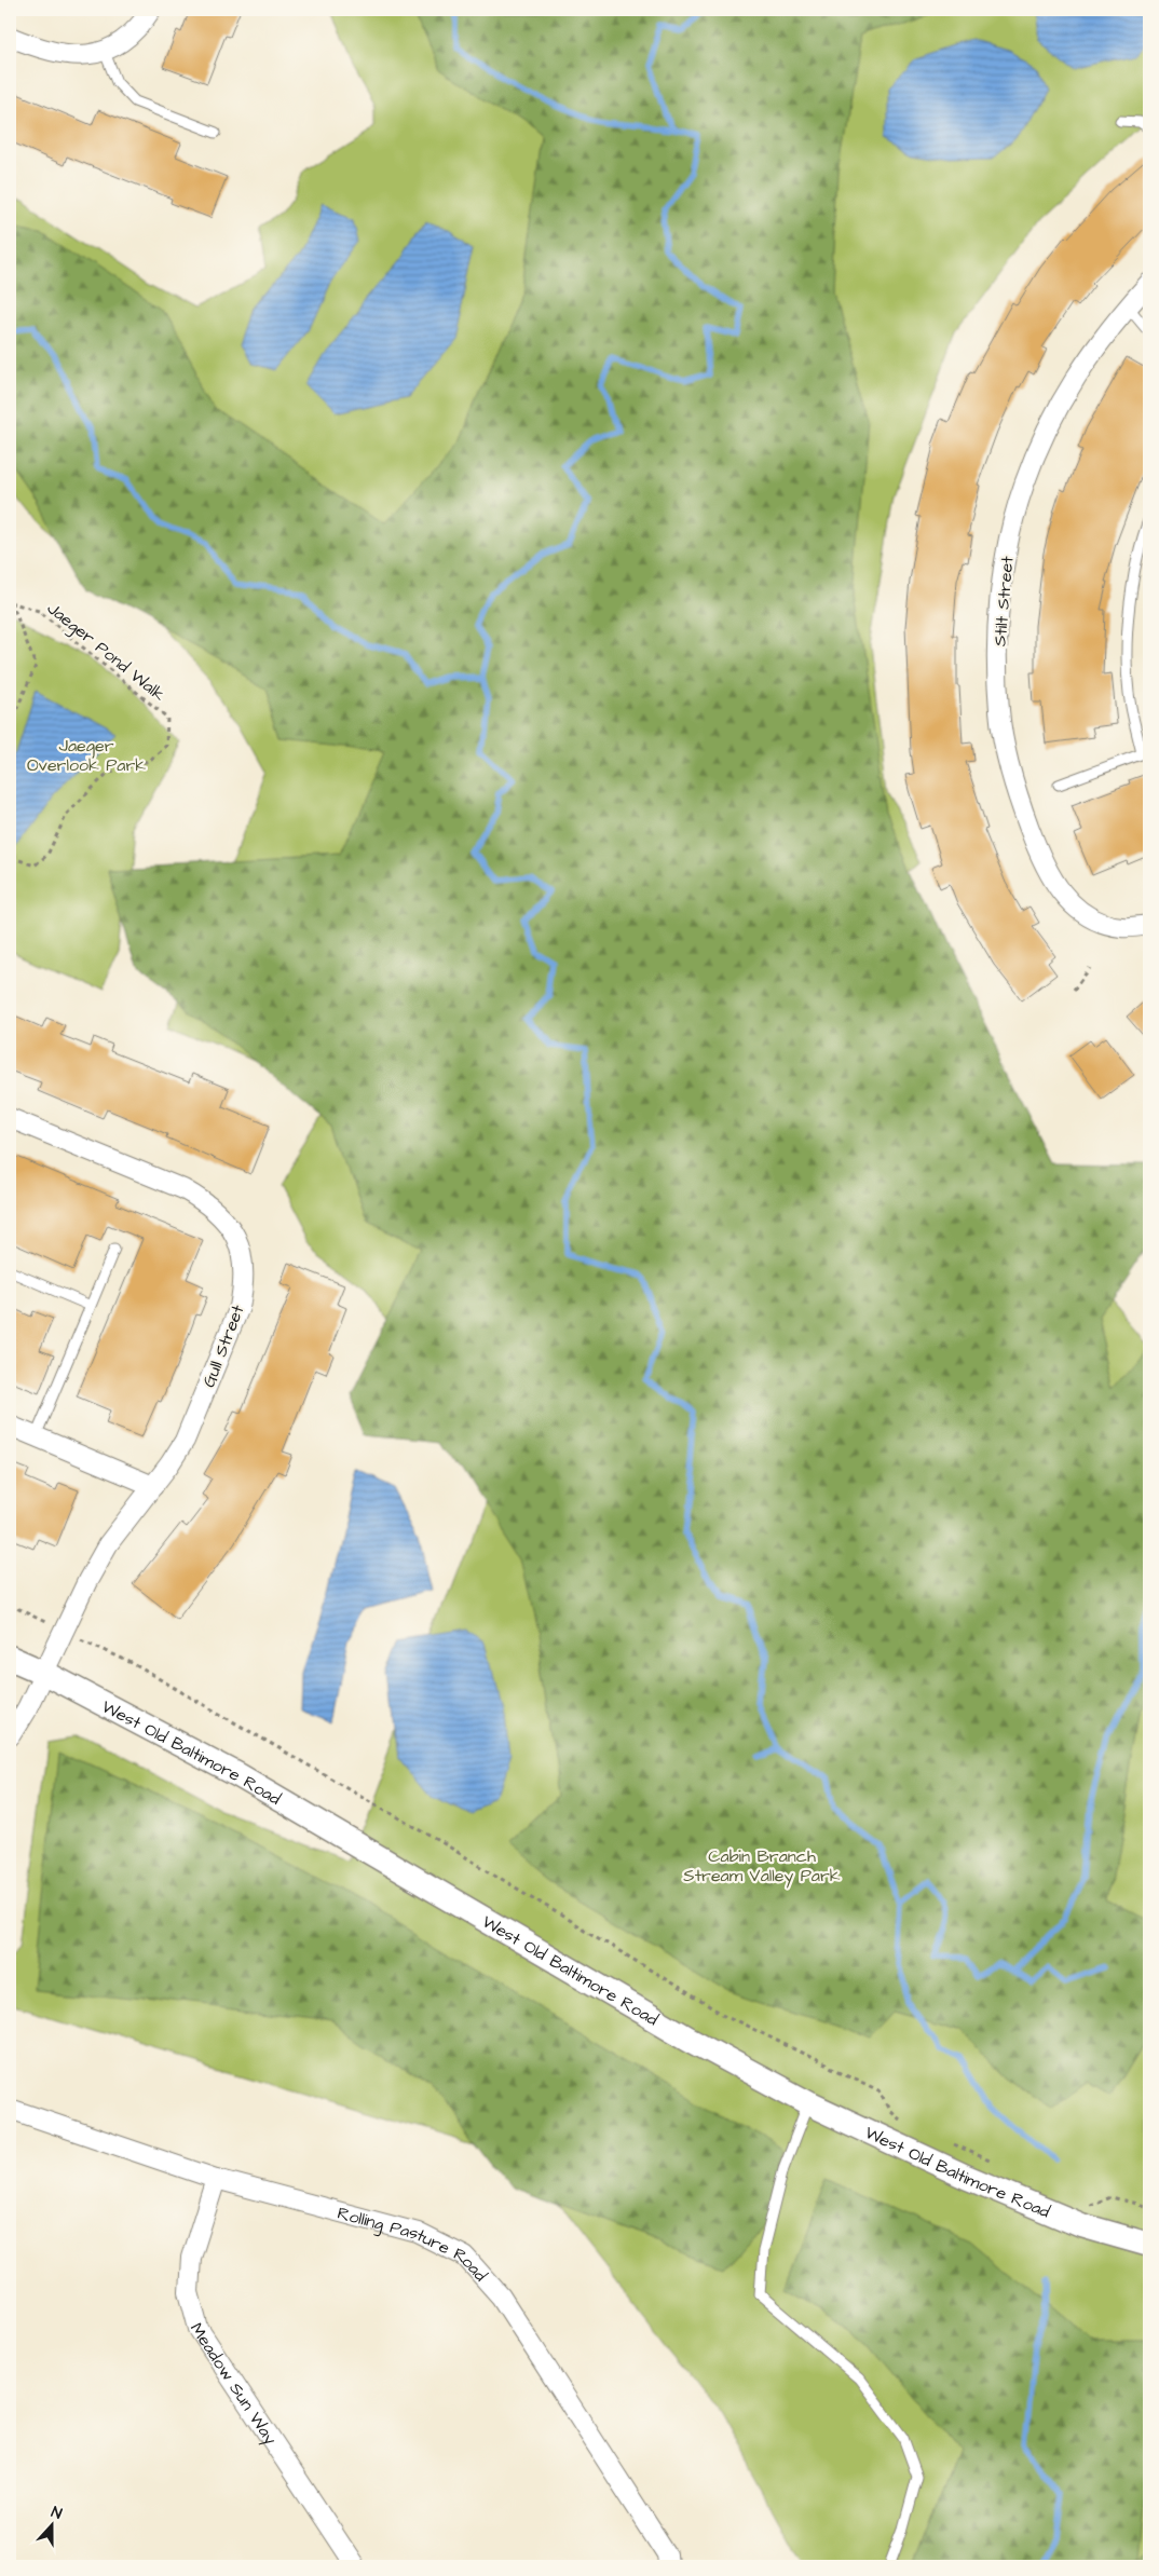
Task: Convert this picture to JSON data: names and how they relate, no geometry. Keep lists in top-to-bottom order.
{
  "streets": {
    "street": [
      "Stilt Street",
      "Gull Street",
      "West Old Baltimore Road",
      "Rolling Pasture Road",
      "Meadow Sun Way"
    ],
    "path": ["Jaeger Pond Walk"]
  },
  "crossings": [
    ["Gull Street", "West Old Baltimore Road"],
    ["Rolling Pasture Road", "Meadow Sun Way"]
  ],
  "parks": ["Jaeger Overlook Park", "Cabin Branch Stream Valley Park"],
  "north": "top"
}
